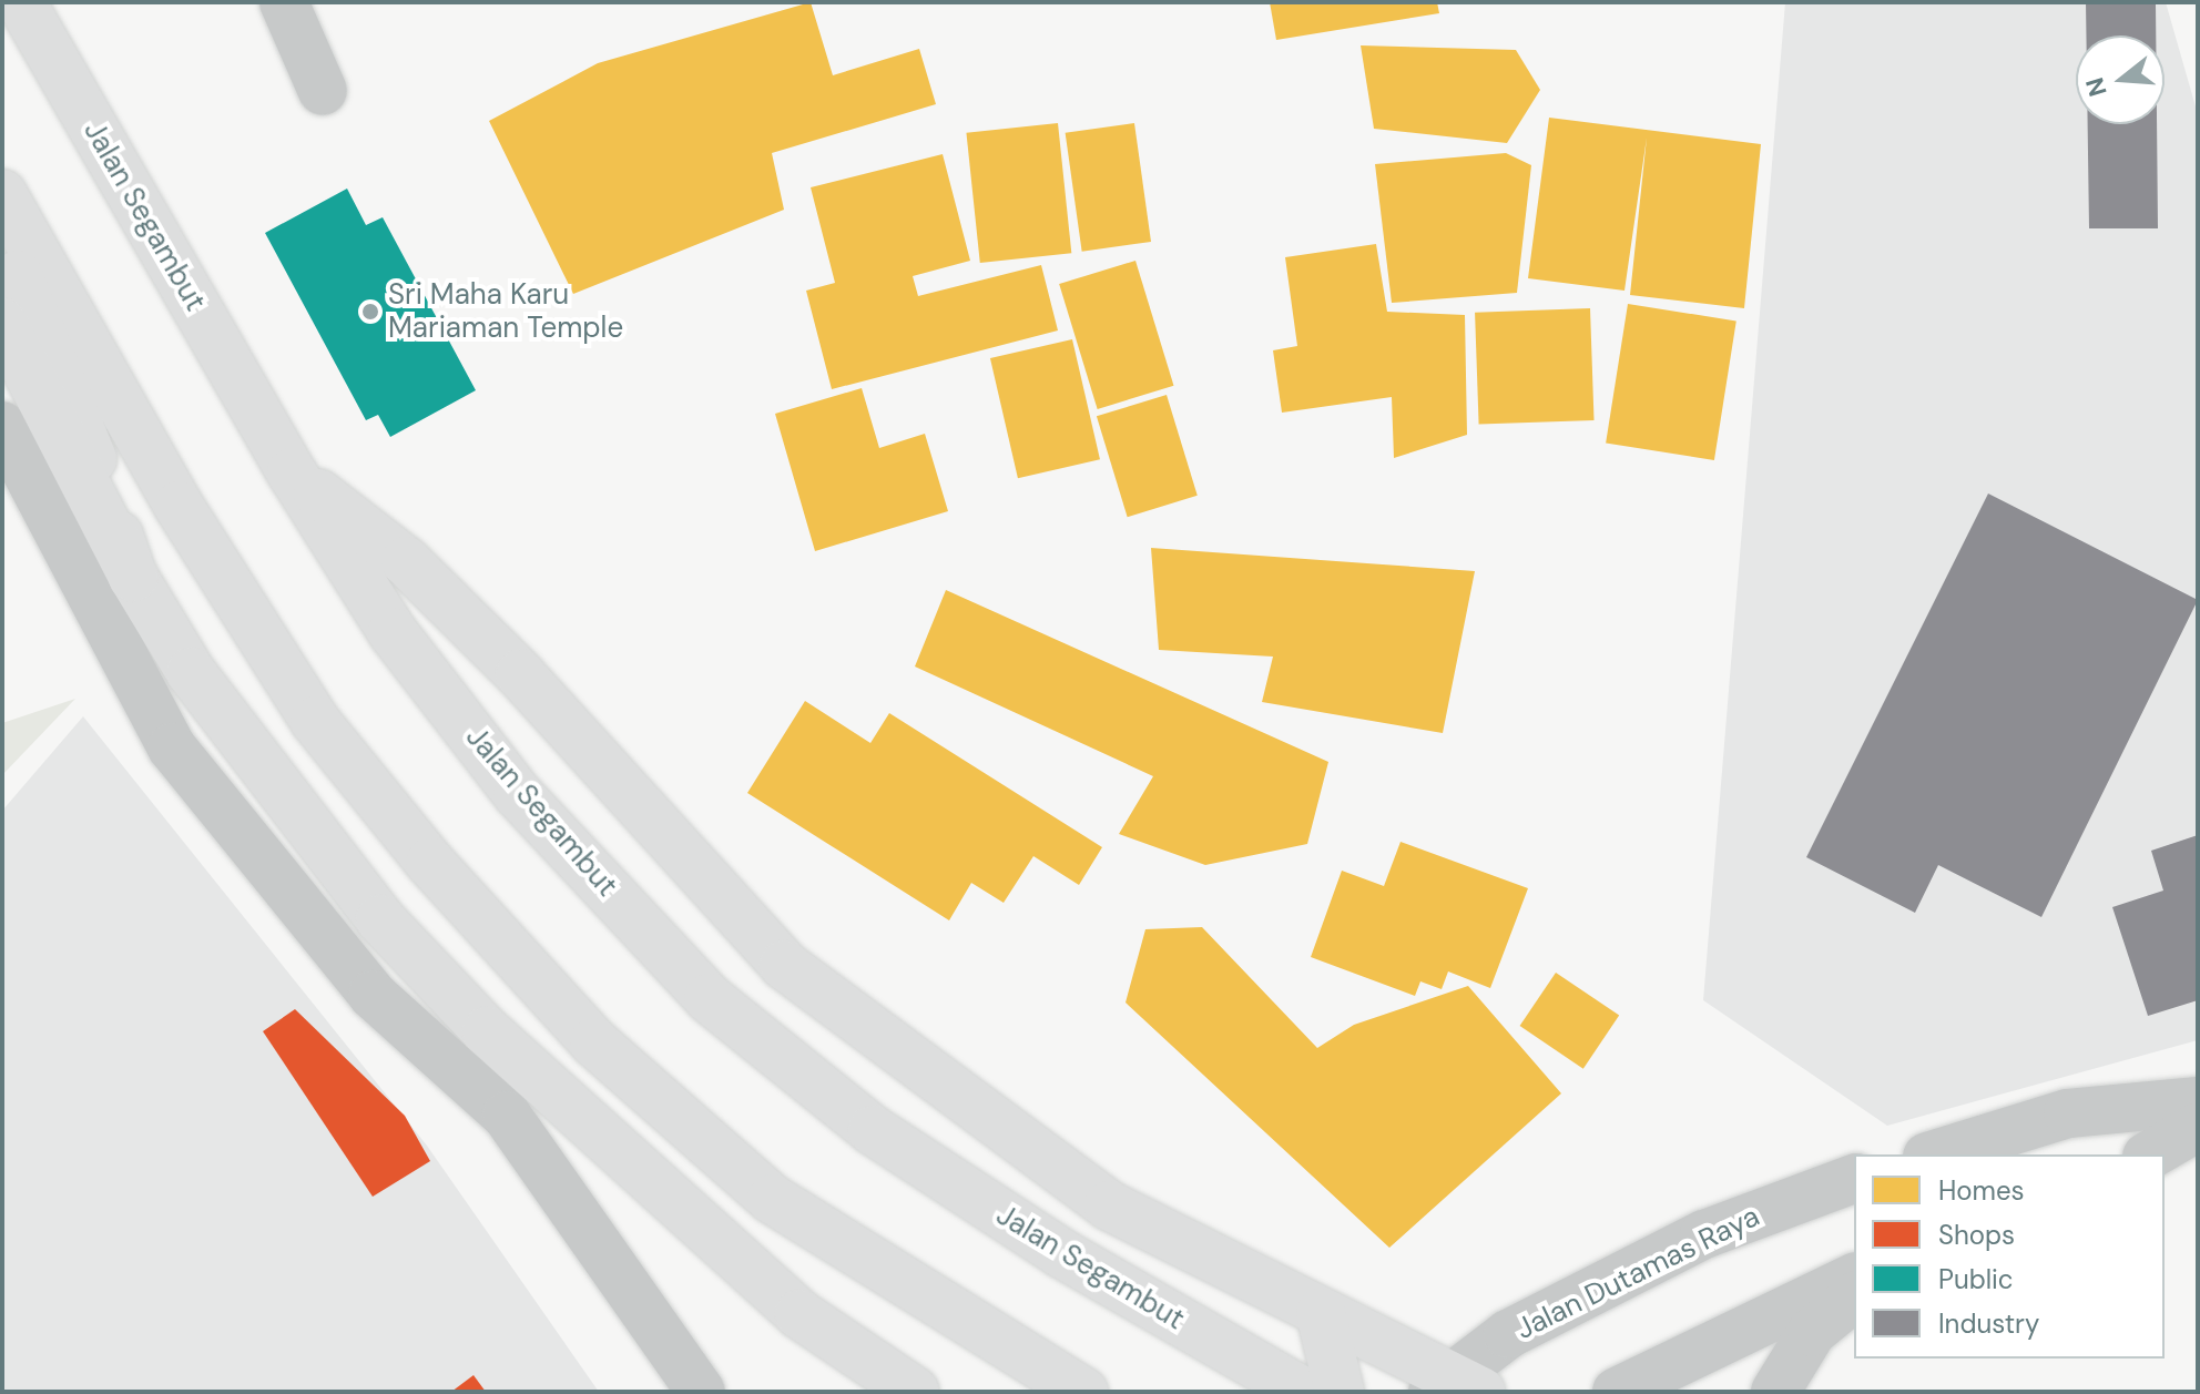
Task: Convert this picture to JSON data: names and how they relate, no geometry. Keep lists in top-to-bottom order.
{
  "streets": {
    "main road": ["Jalan Segambut"],
    "street": ["Jalan Dutamas Raya"]
  },
  "places": ["Sri Maha Karu Mariaman Temple"],
  "legend": [
    "Homes",
    "Shops",
    "Public",
    "Industry"
  ],
  "north": "left"
}
